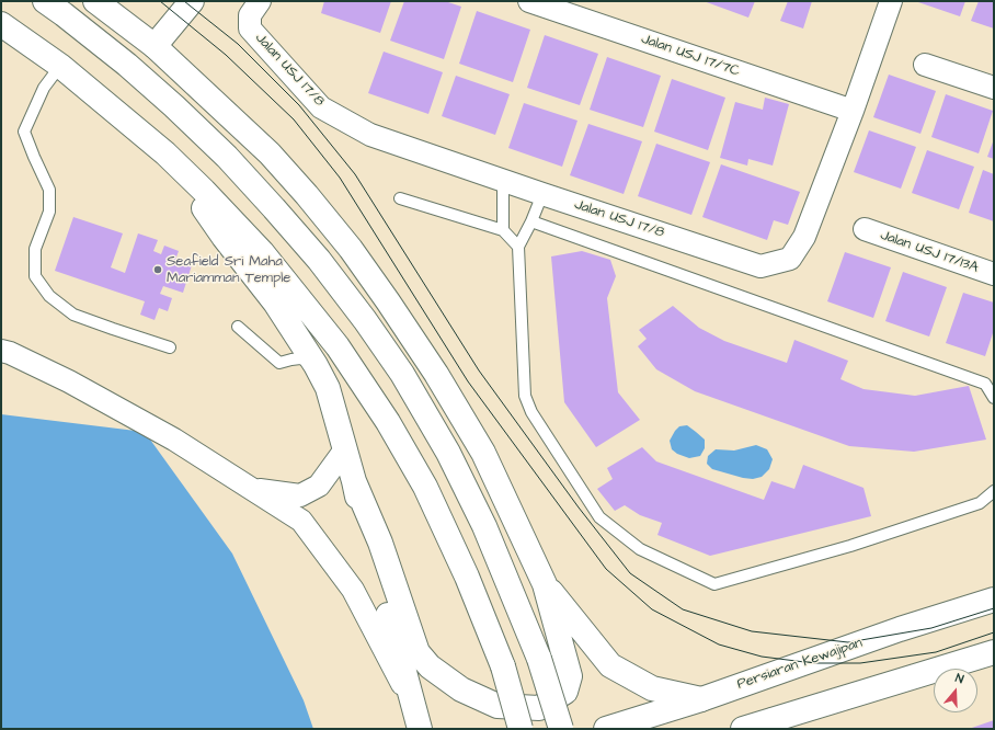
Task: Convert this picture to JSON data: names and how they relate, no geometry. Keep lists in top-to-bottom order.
{
  "streets": {
    "main road": ["Persiaran Kewajipan"],
    "street": ["Jalan USJ 17/7C", "Jalan USJ 17/8", "Jalan USJ 17/13A"]
  },
  "crossings": [
    ["Jalan USJ 17/7C", "Jalan USJ 17/8"]
  ],
  "places": ["Seafield Sri Maha Mariamman Temple"],
  "north": "top"
}
